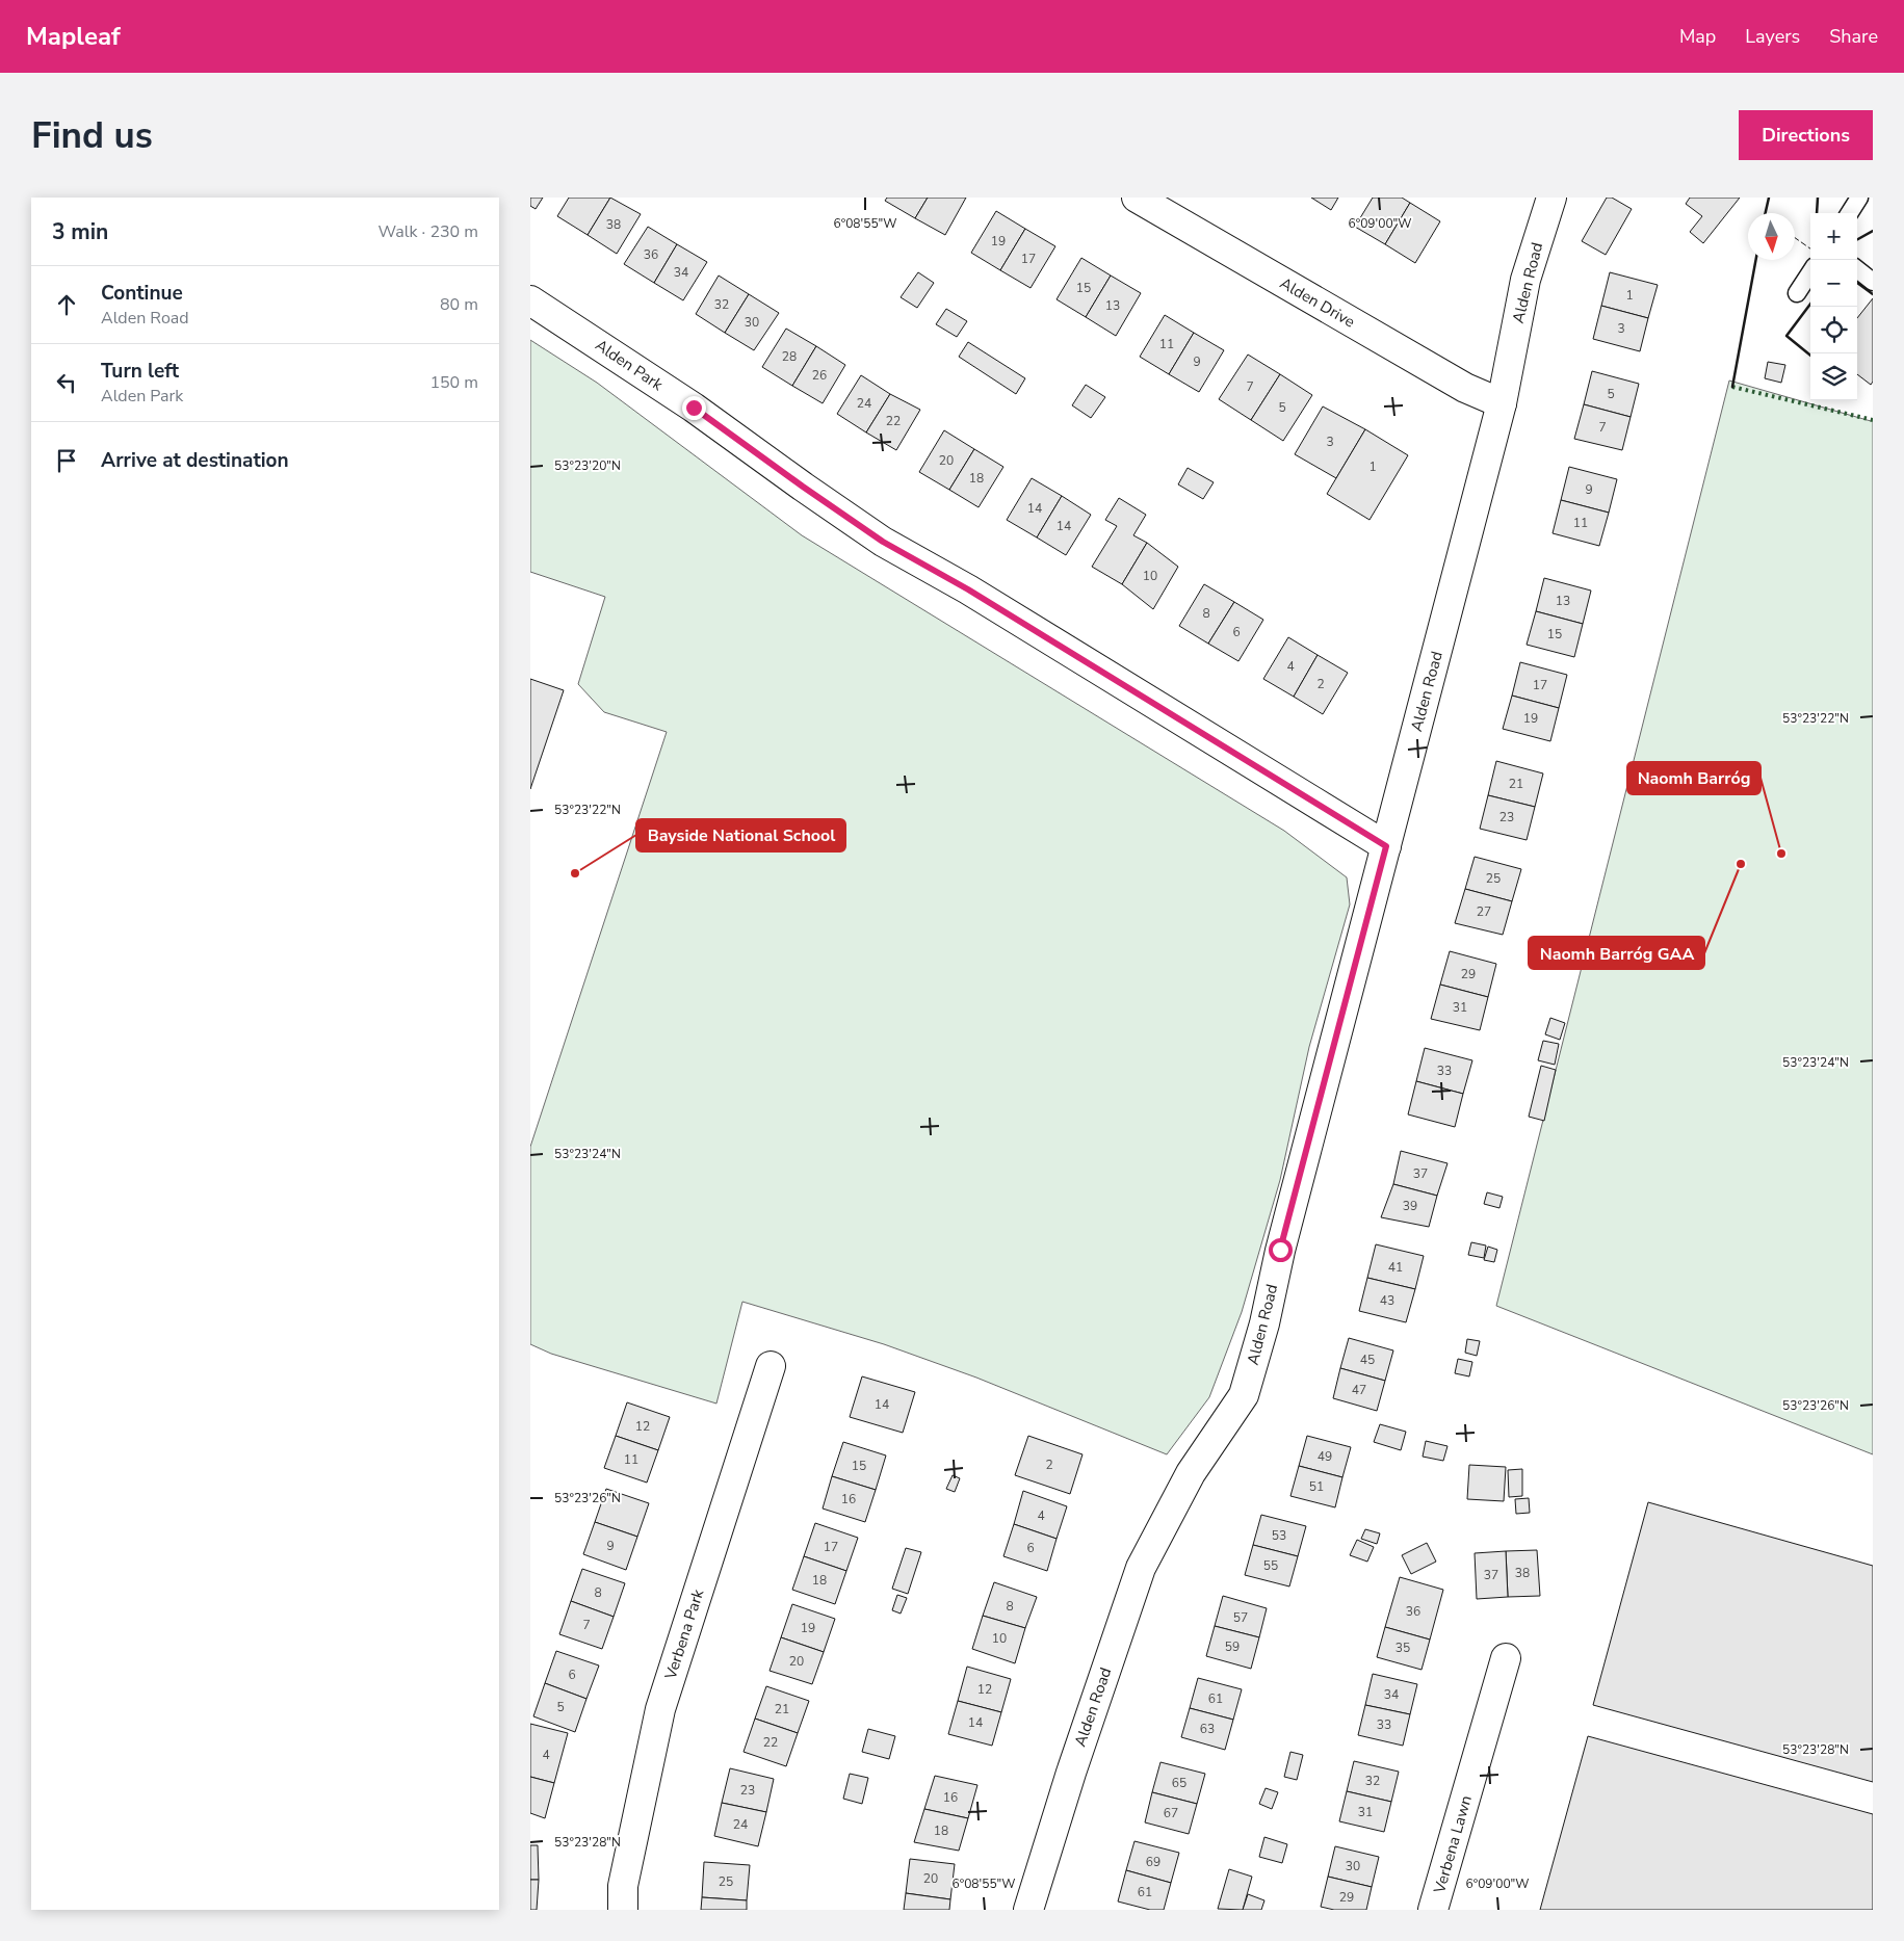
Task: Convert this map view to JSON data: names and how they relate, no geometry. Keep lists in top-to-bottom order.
{
  "streets": {
    "street": [
      "Alden Road",
      "Alden Drive",
      "Alden Park",
      "Verbena Park",
      "Verbena Lawn"
    ]
  },
  "crossings": [
    ["Alden Road", "Alden Drive"],
    ["Alden Road", "Alden Park"]
  ],
  "places": ["Naomh Barróg", "Naomh Barróg GAA", "Bayside National School"],
  "house_numbers": [
    "38",
    "19",
    "36",
    "17",
    "34",
    "15",
    "1",
    "32",
    "13",
    "30",
    "3",
    "11",
    "28",
    "9",
    "26",
    "7",
    "5",
    "24",
    "5",
    "22",
    "7",
    "3",
    "20",
    "1",
    "18",
    "9",
    "14",
    "11",
    "14",
    "10",
    "13",
    "8",
    "6",
    "15",
    "4",
    "2",
    "17",
    "19",
    "21",
    "23",
    "25",
    "27",
    "29",
    "31",
    "33",
    "37",
    "39",
    "41",
    "43",
    "45",
    "47",
    "14",
    "12",
    "49",
    "11",
    "2",
    "15",
    "51",
    "16",
    "4",
    "53",
    "9",
    "17",
    "6",
    "55",
    "38",
    "37",
    "18",
    "8",
    "8",
    "36",
    "57",
    "7",
    "19",
    "10",
    "59",
    "35",
    "20",
    "6",
    "12",
    "34",
    "61",
    "5",
    "21",
    "14",
    "33",
    "63",
    "22",
    "4",
    "32",
    "65",
    "23",
    "16",
    "31",
    "67",
    "24",
    "18",
    "69",
    "30",
    "20",
    "25",
    "61",
    "29"
  ],
  "north": "bottom",
  "page": {
    "header": "Mapleaf",
    "nav": ["Map", "Layers", "Share"],
    "buttons": "Directions",
    "title": "Find us",
    "heading": ["3 min", "Walk · 230 m"],
    "map_buttons": ["+", "−"],
    "list": [
      ["Continue", "Alden Road", "80 m"],
      ["Turn left", "Alden Park", "150 m"],
      "Arrive at destination"
    ]
  },
  "coordinates": [
    "6°08'55\"W",
    "6°09'00\"W",
    "53°23'20\"N",
    "53°23'22\"N",
    "53°23'24\"N",
    "53°23'26\"N",
    "53°23'28\"N"
  ]
}
